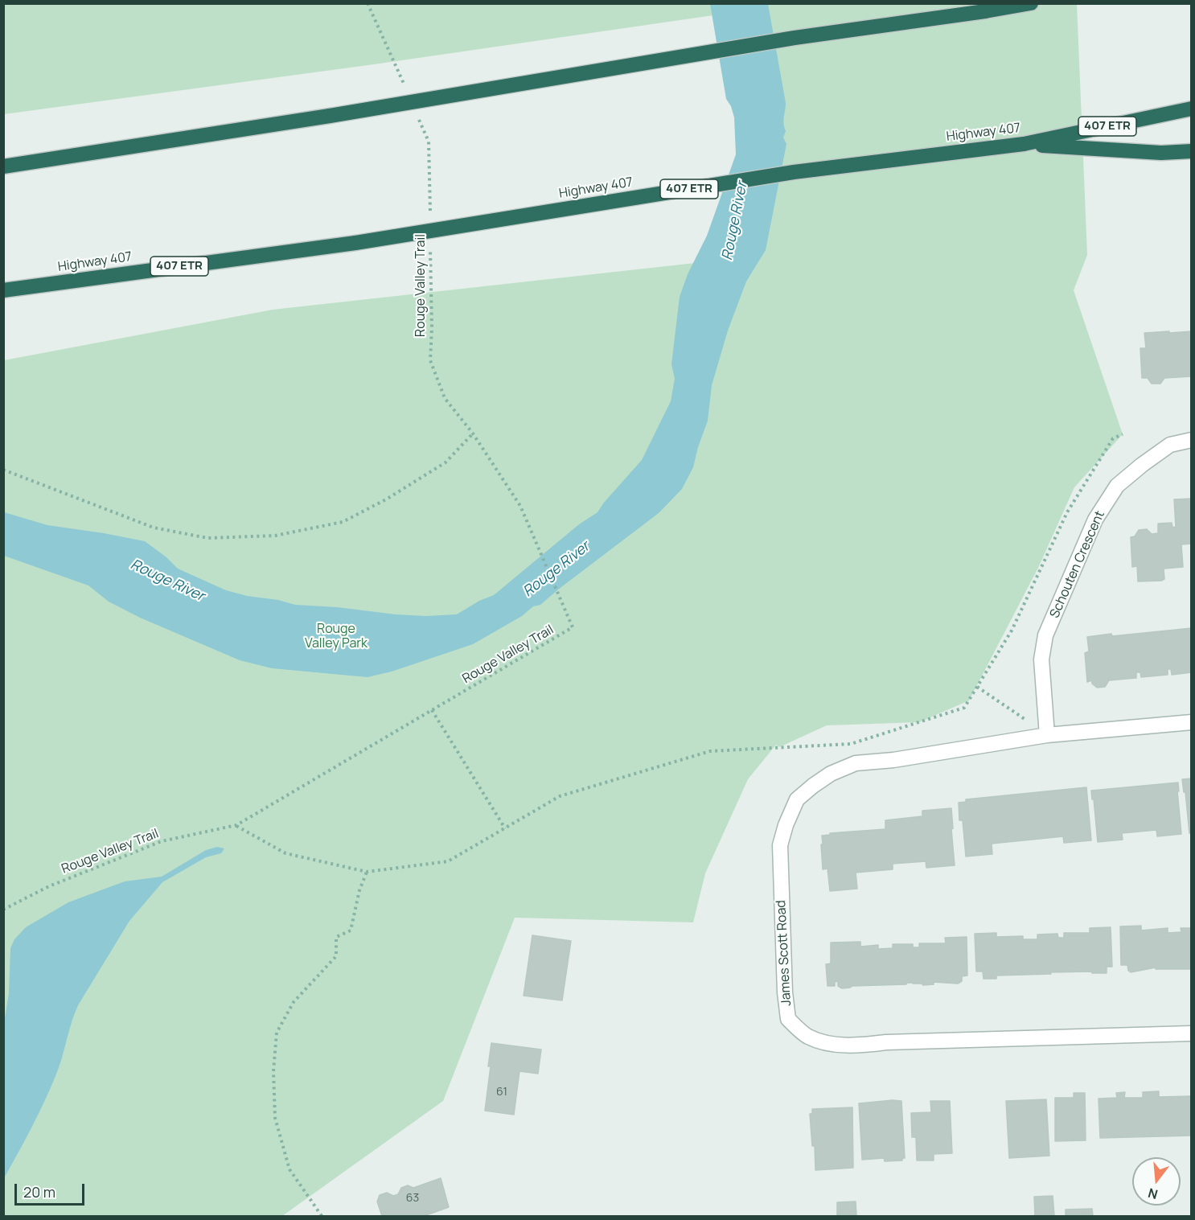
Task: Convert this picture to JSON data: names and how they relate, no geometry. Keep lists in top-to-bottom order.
{
  "streets": {
    "highway": ["407 ETR", "Highway 407"],
    "street": ["Schouten Crescent", "James Scott Road"],
    "path": ["Rouge Valley Trail"]
  },
  "crossings": [
    ["Schouten Crescent", "James Scott Road"]
  ],
  "water": ["Rouge River"],
  "parks": ["Rouge Valley Park"],
  "house_numbers": ["61", "63"],
  "scale_bar": "20 m",
  "north": "bottom"
}
